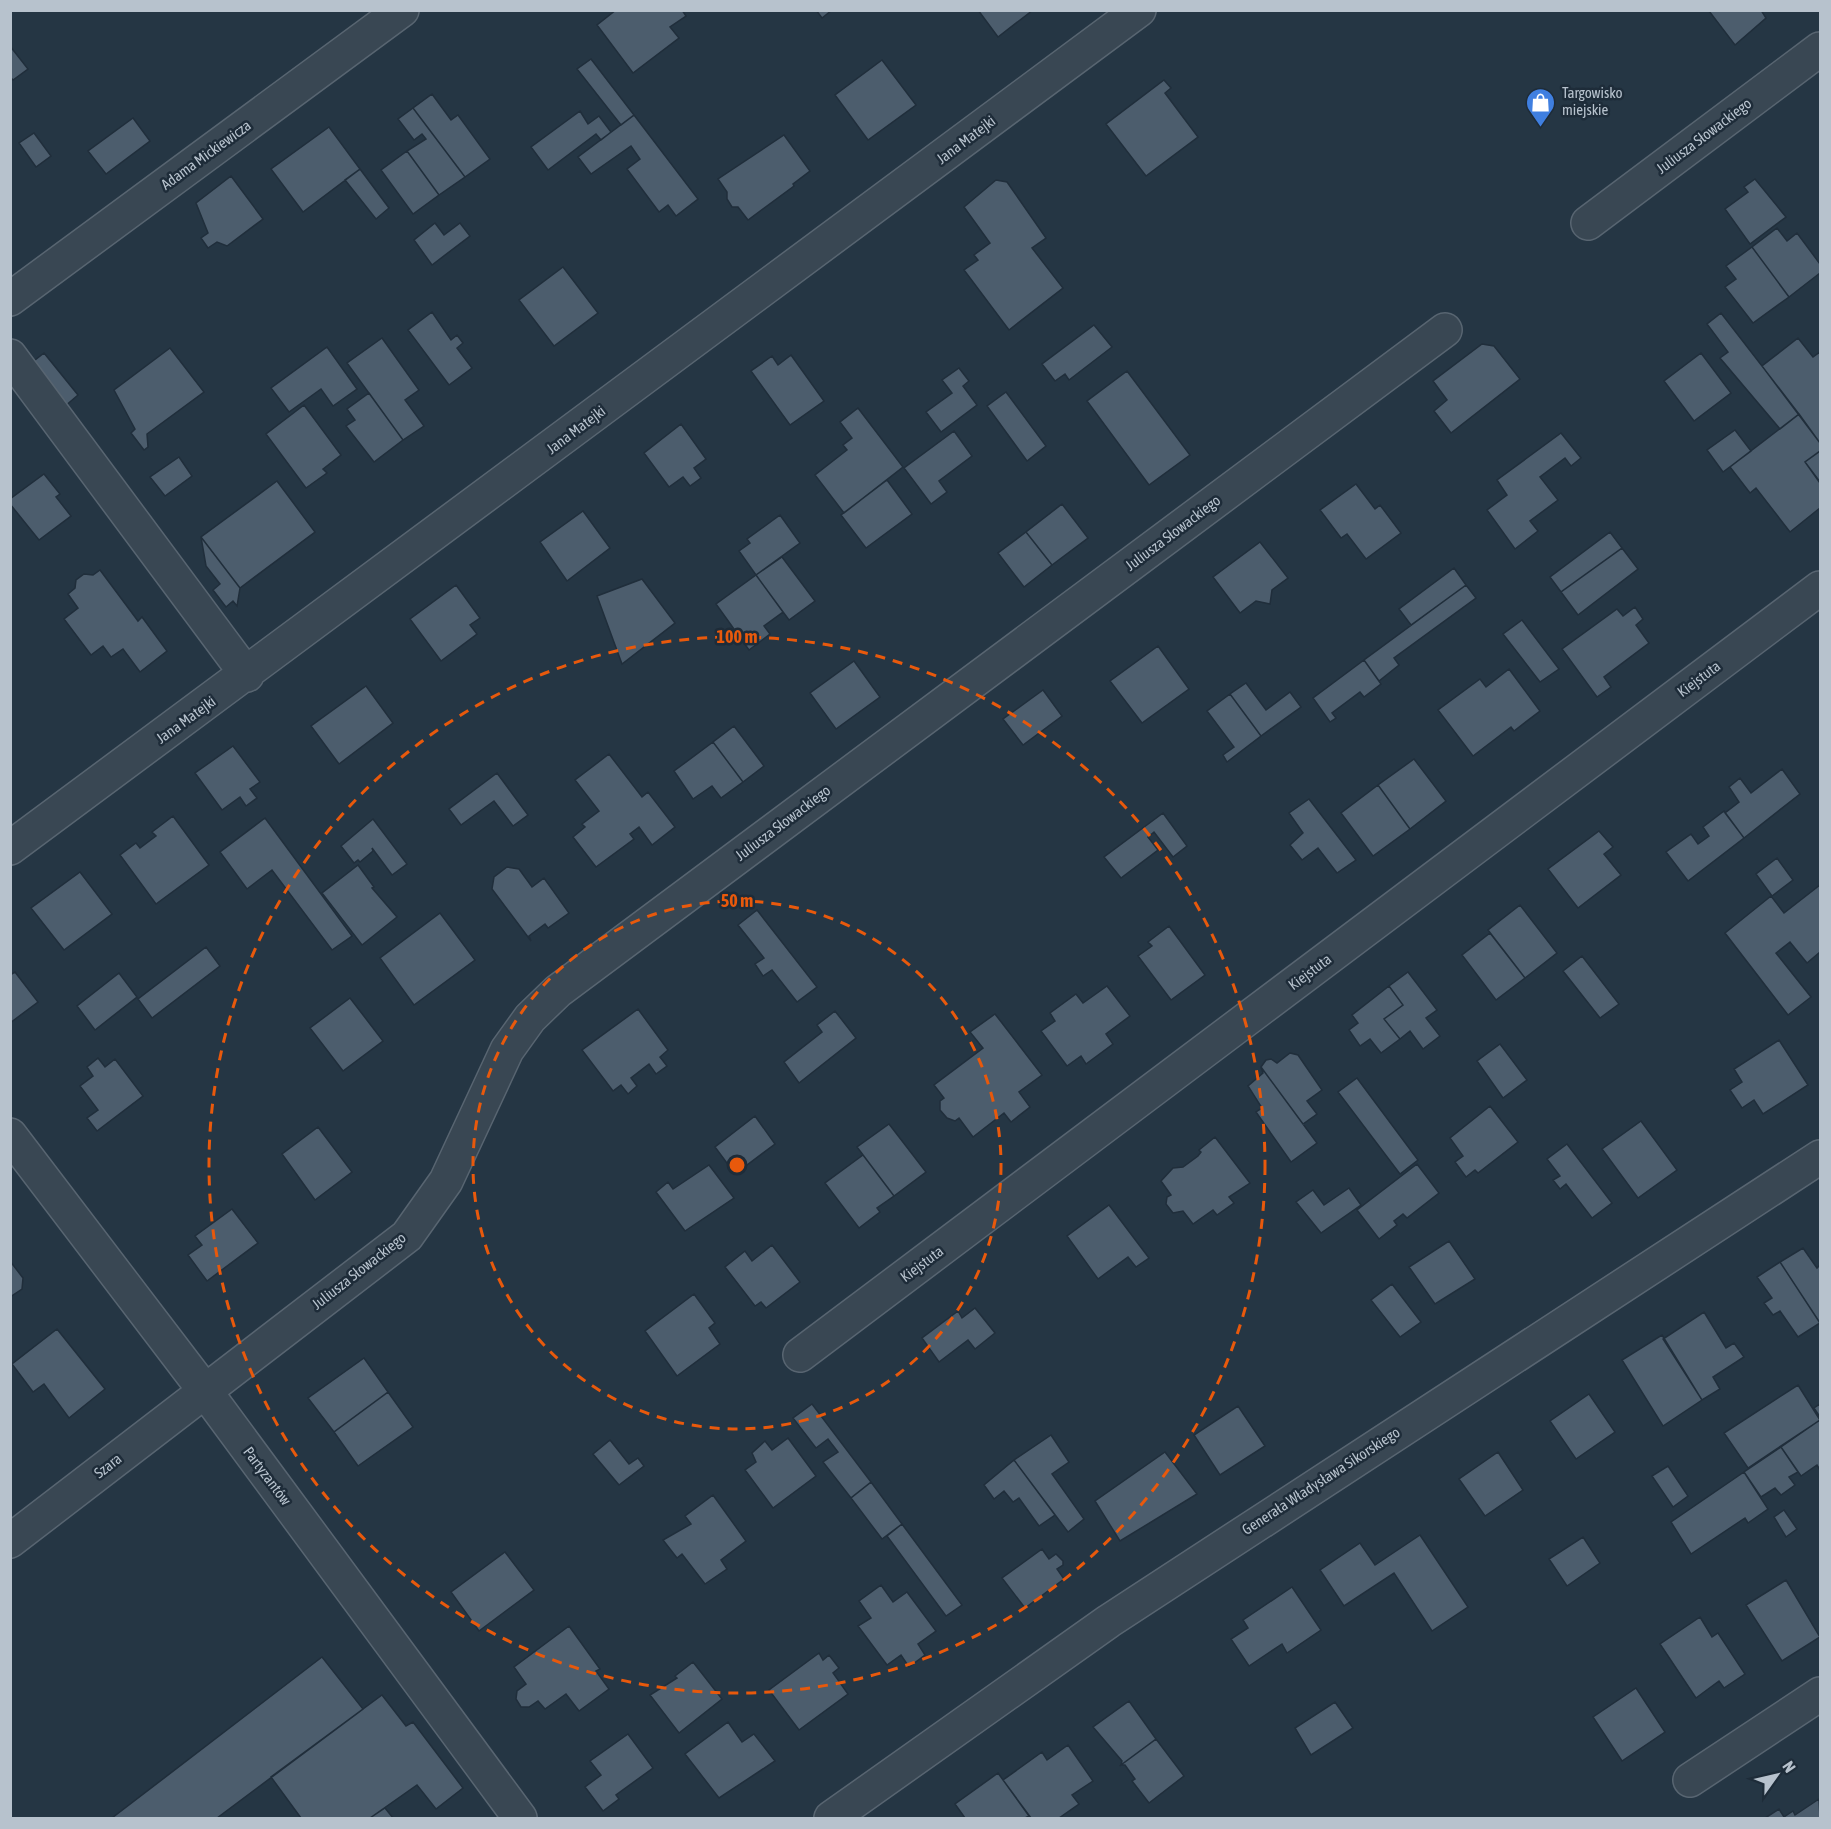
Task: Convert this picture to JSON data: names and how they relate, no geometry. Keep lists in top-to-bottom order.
{
  "streets": {
    "street": [
      "Juliusza Słowackiego",
      "Jana Matejki",
      "Adama Mickiewicza",
      "Kiejstuta",
      "Szara",
      "Partyzantów",
      "Generała Władysława Sikorskiego"
    ]
  },
  "crossings": [
    ["Juliusza Słowackiego", "Szara"],
    ["Juliusza Słowackiego", "Partyzantów"],
    ["Szara", "Partyzantów"]
  ],
  "places": {
    "shop": ["Targowisko miejskie"]
  },
  "north": "top right",
  "rings": ["100 m", "50 m"]
}
